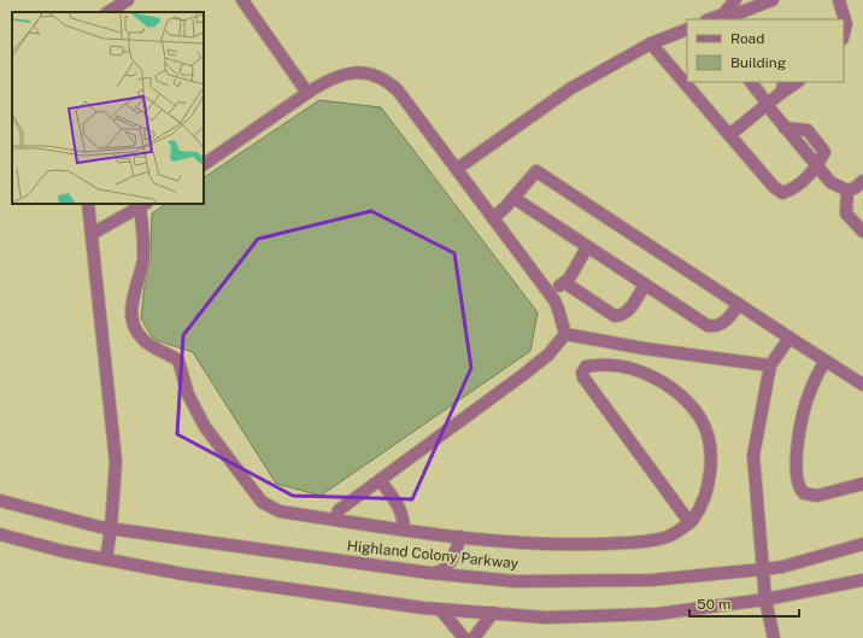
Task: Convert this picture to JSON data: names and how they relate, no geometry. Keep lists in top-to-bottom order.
{
  "streets": {
    "street": ["Highland Colony Parkway"]
  },
  "legend": ["Road", "Building"],
  "scale_bar": "50 m"
}
